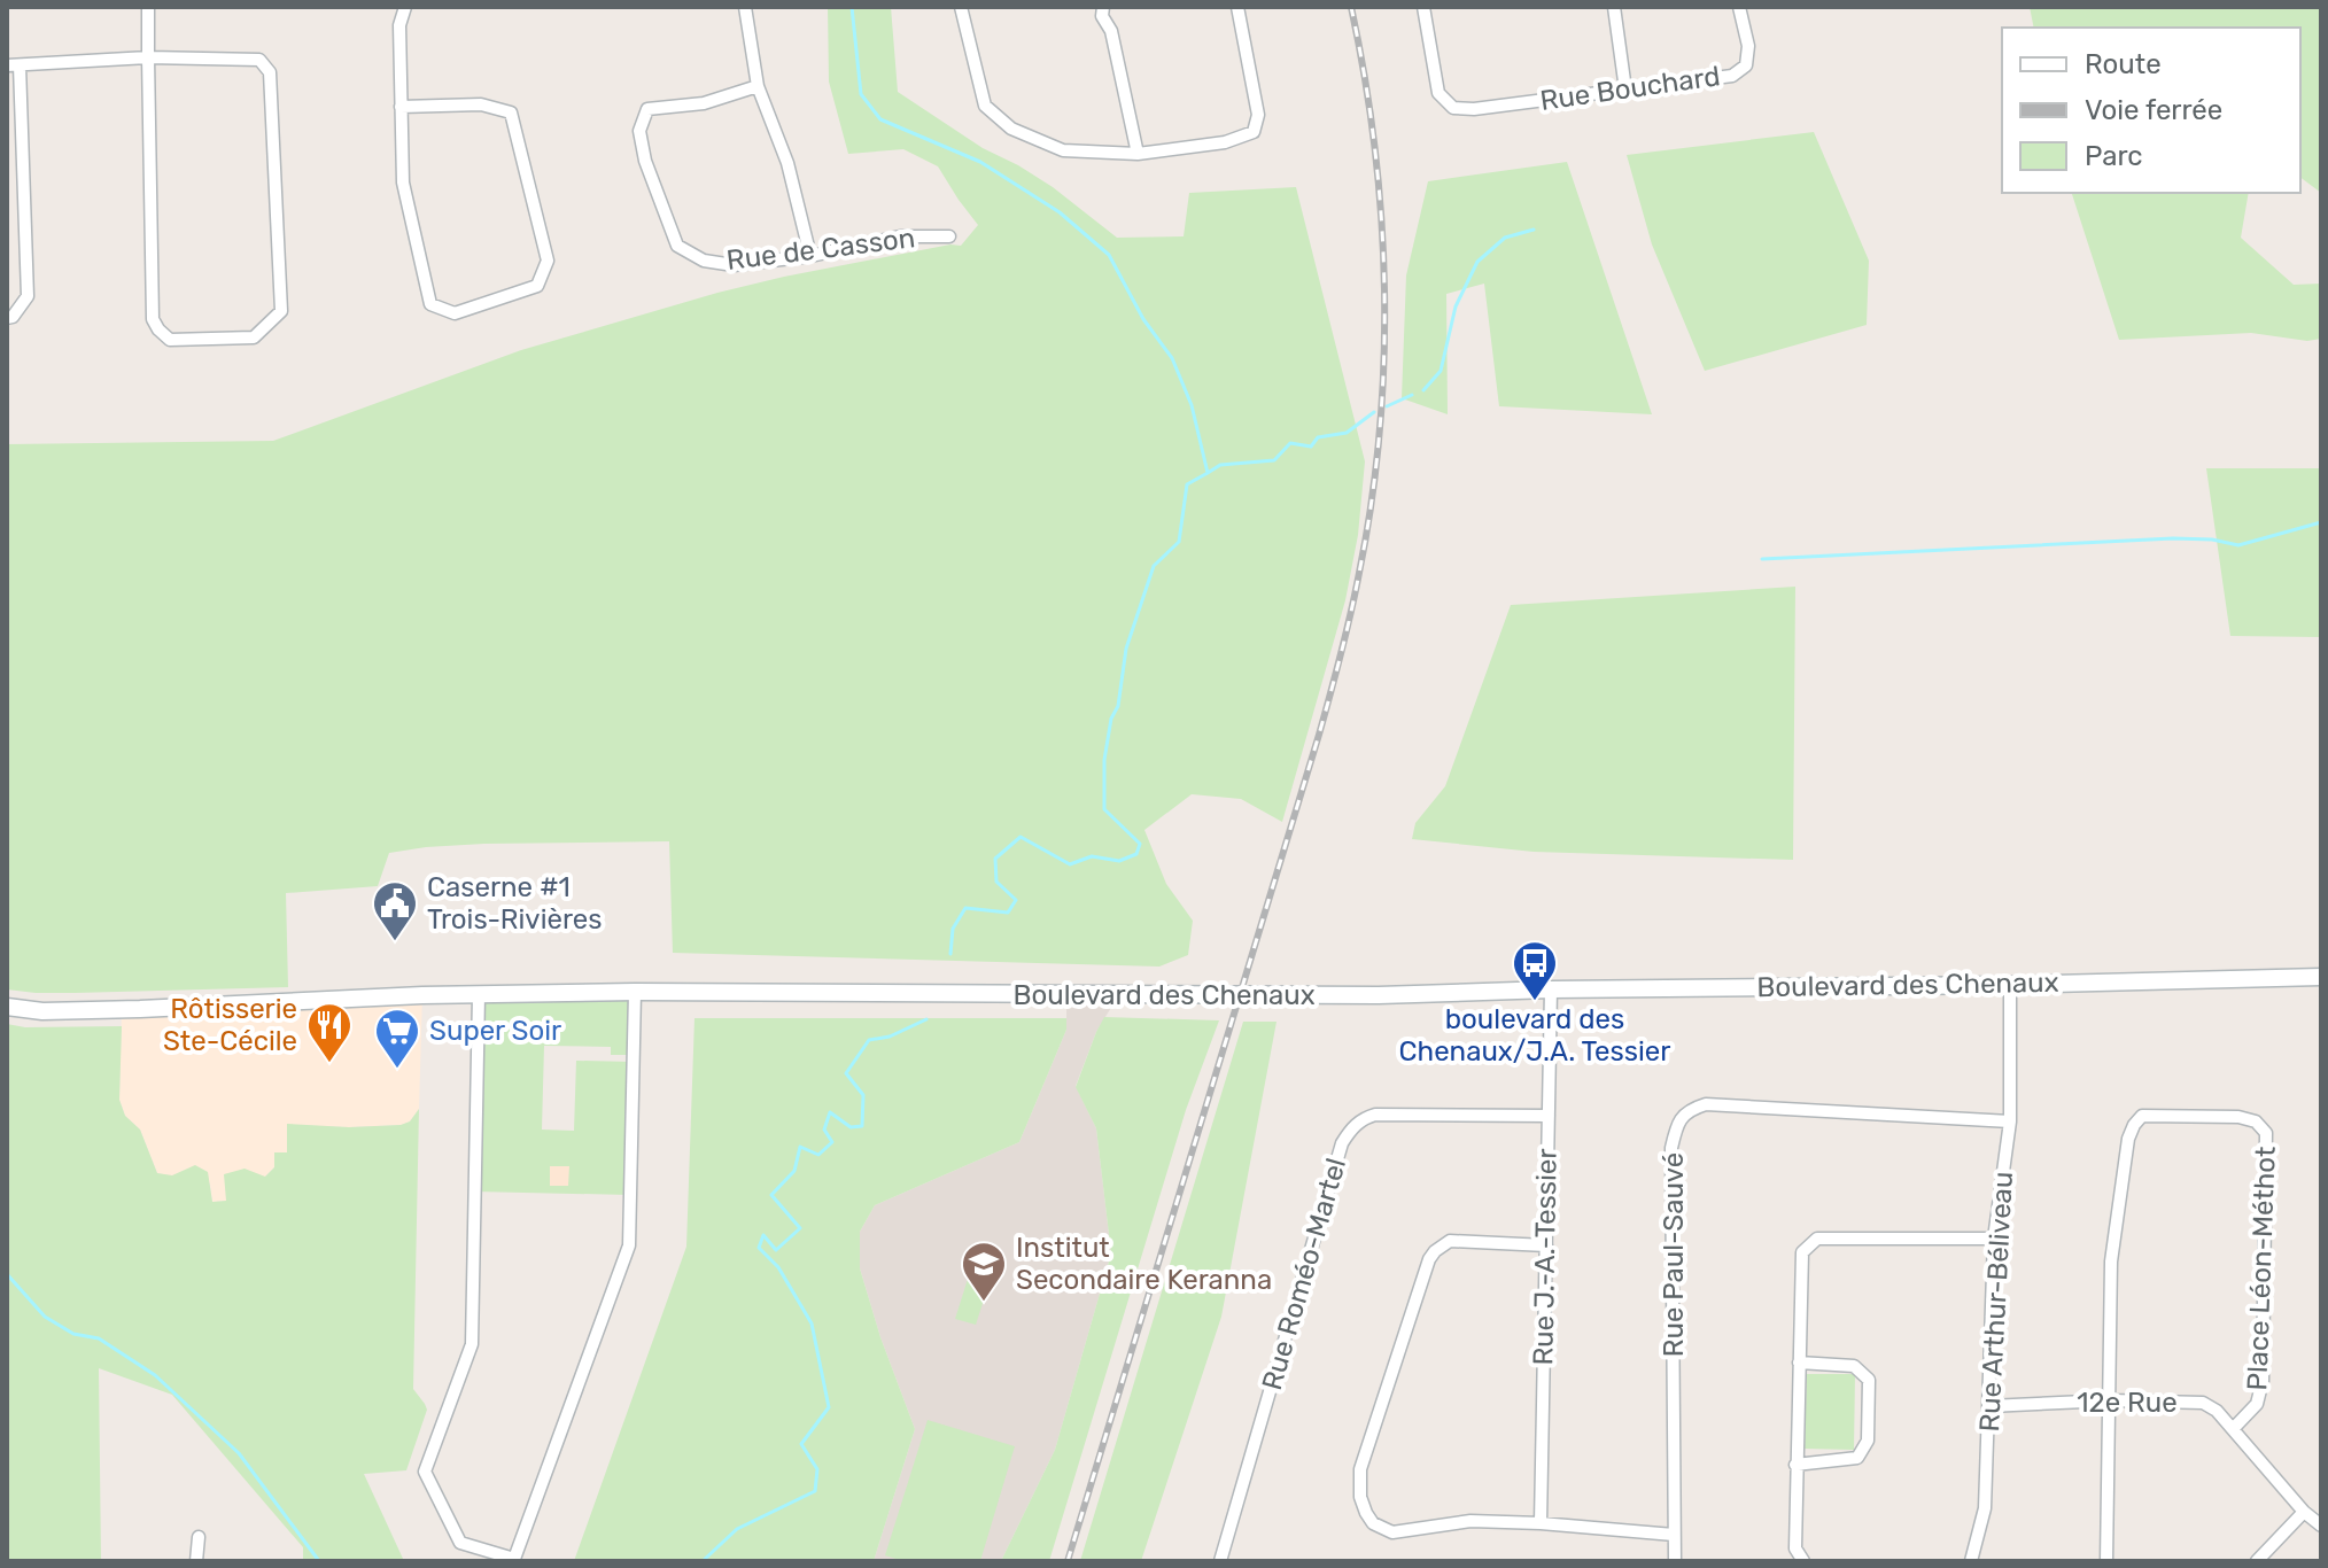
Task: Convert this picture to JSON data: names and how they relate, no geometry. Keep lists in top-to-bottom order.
{
  "streets": {
    "main road": ["Boulevard des Chenaux"],
    "street": [
      "Rue Bouchard",
      "Rue de Casson",
      "Rue Paul-Sauvé",
      "Rue J.-A.-Tessier",
      "Place Léon-Méthot",
      "Rue Roméo-Martel",
      "Rue Arthur-Béliveau",
      "12e Rue"
    ]
  },
  "crossings": [
    ["Boulevard des Chenaux", "Rue J.-A.-Tessier"],
    ["Boulevard des Chenaux", "Rue Arthur-Béliveau"],
    ["Rue Paul-Sauvé", "Rue Arthur-Béliveau"],
    ["Rue J.-A.-Tessier", "Rue Roméo-Martel"],
    ["Place Léon-Méthot", "12e Rue"],
    ["Rue Arthur-Béliveau", "12e Rue"]
  ],
  "places": {
    "public building": ["Caserne #1 Trois-Rivières"],
    "bus stop": ["boulevard des Chenaux/J.A. Tessier"],
    "restaurant": ["Rôtisserie Ste-Cécile"],
    "supermarket": ["Super Soir"],
    "school or university": ["Institut Secondaire Keranna"]
  },
  "legend": ["Route", "Voie ferrée", "Parc"]
}
